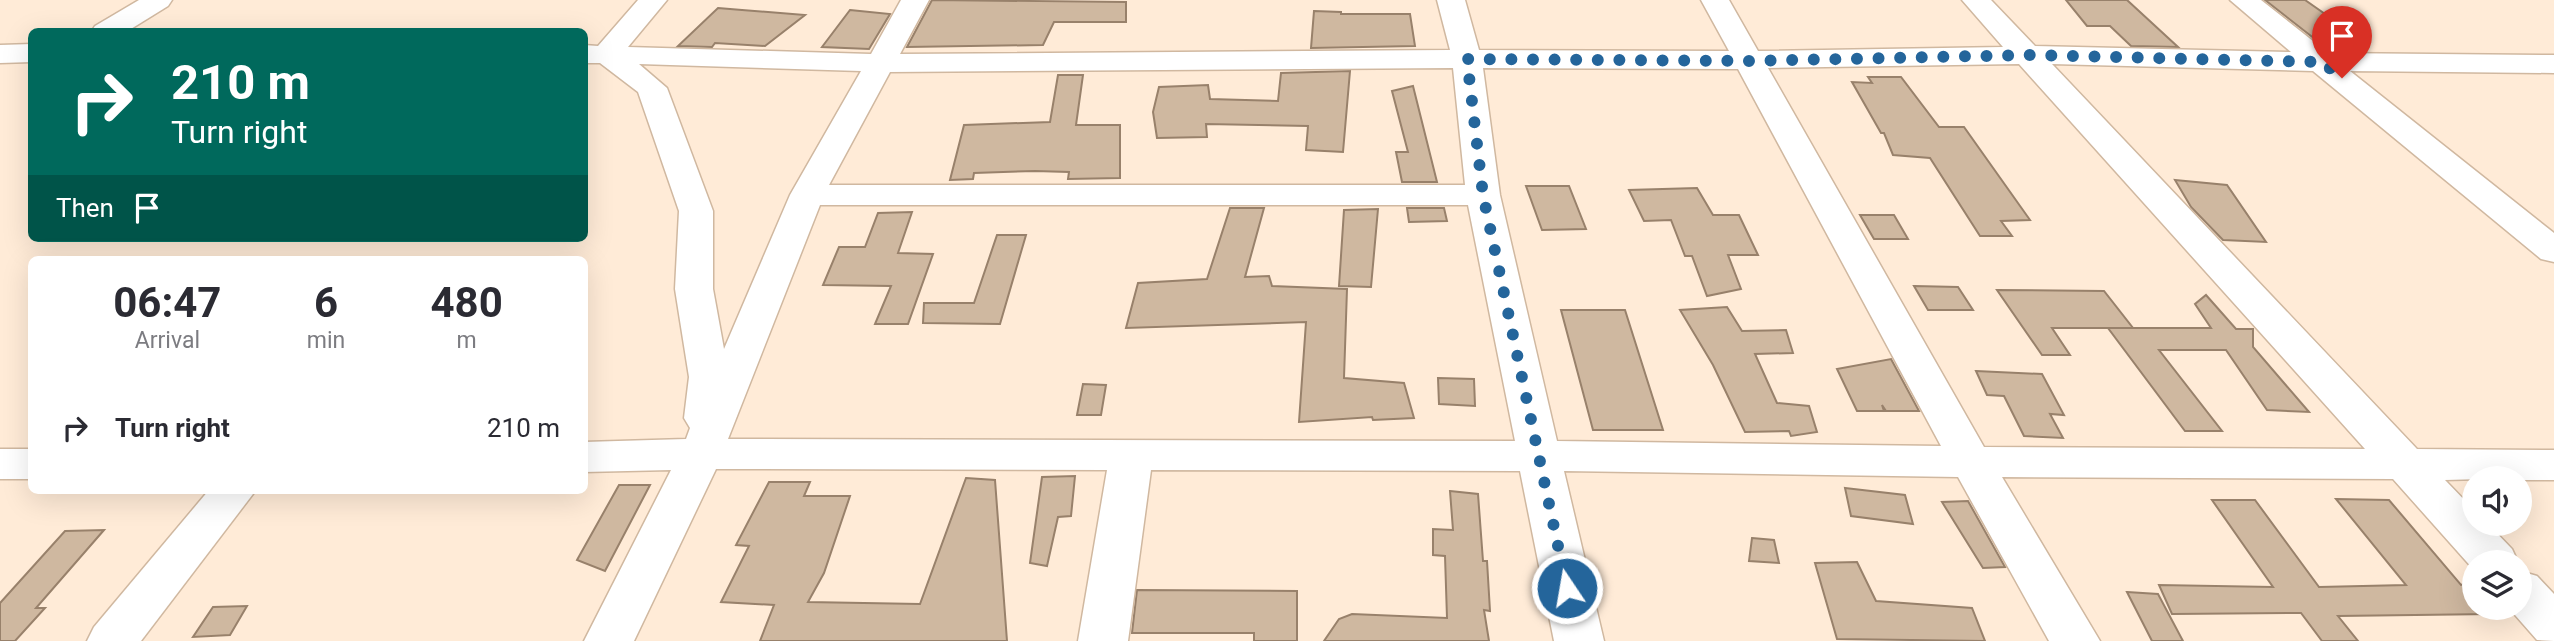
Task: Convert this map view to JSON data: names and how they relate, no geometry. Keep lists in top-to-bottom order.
{
  "page": {
    "turn": ["210 m", "Turn right"],
    "then": "Then",
    "eta": [
      "06:47",
      "Arrival",
      "6",
      "min",
      "480",
      "m"
    ],
    "list": [
      {
        "name": "Turn right",
        "value": "210 m"
      }
    ]
  }
}
